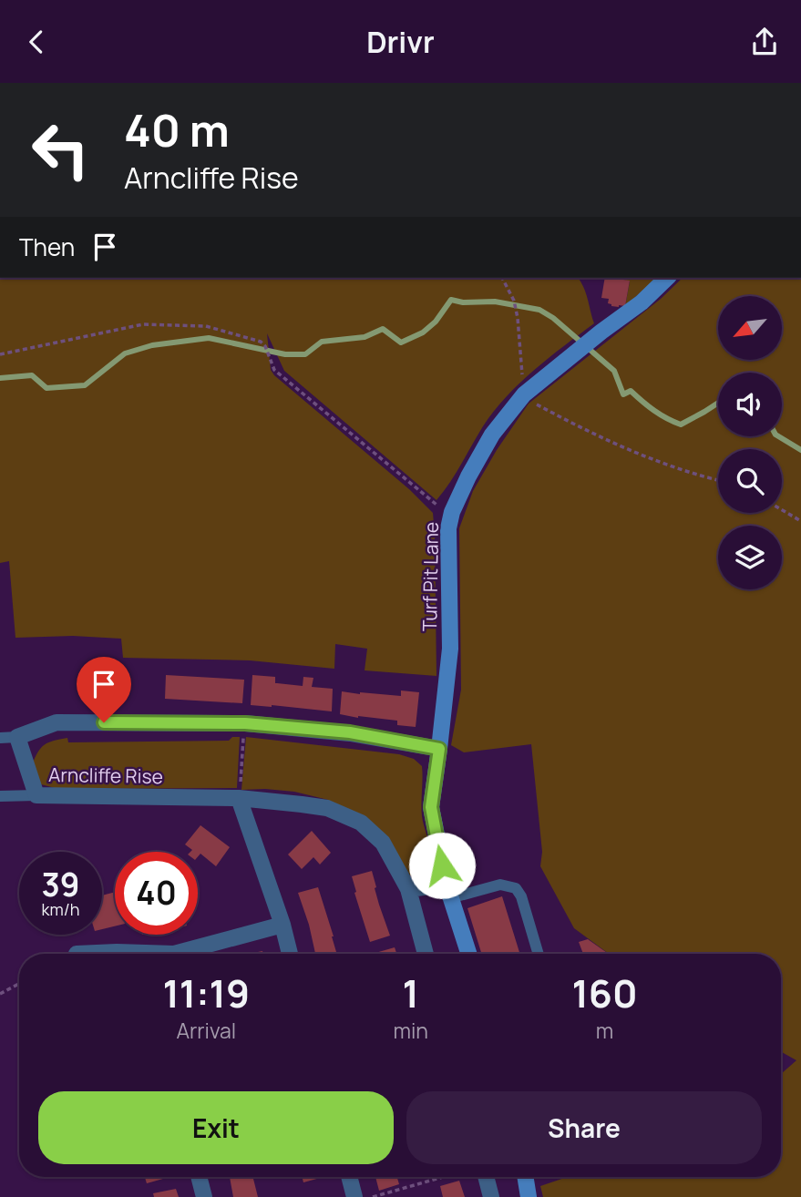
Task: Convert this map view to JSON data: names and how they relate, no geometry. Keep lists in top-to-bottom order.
{
  "streets": {
    "street": ["Turf Pit Lane", "Arncliffe Rise"]
  },
  "north": "bottom left",
  "page": {
    "header": "Drivr",
    "turn": ["40 m", "Arncliffe Rise"],
    "then": "Then",
    "speed": "39 km/h",
    "limit": "40",
    "eta": [
      "11:19",
      "Arrival",
      "1",
      "min",
      "160",
      "m"
    ],
    "buttons": ["Exit", "Share"]
  }
}
